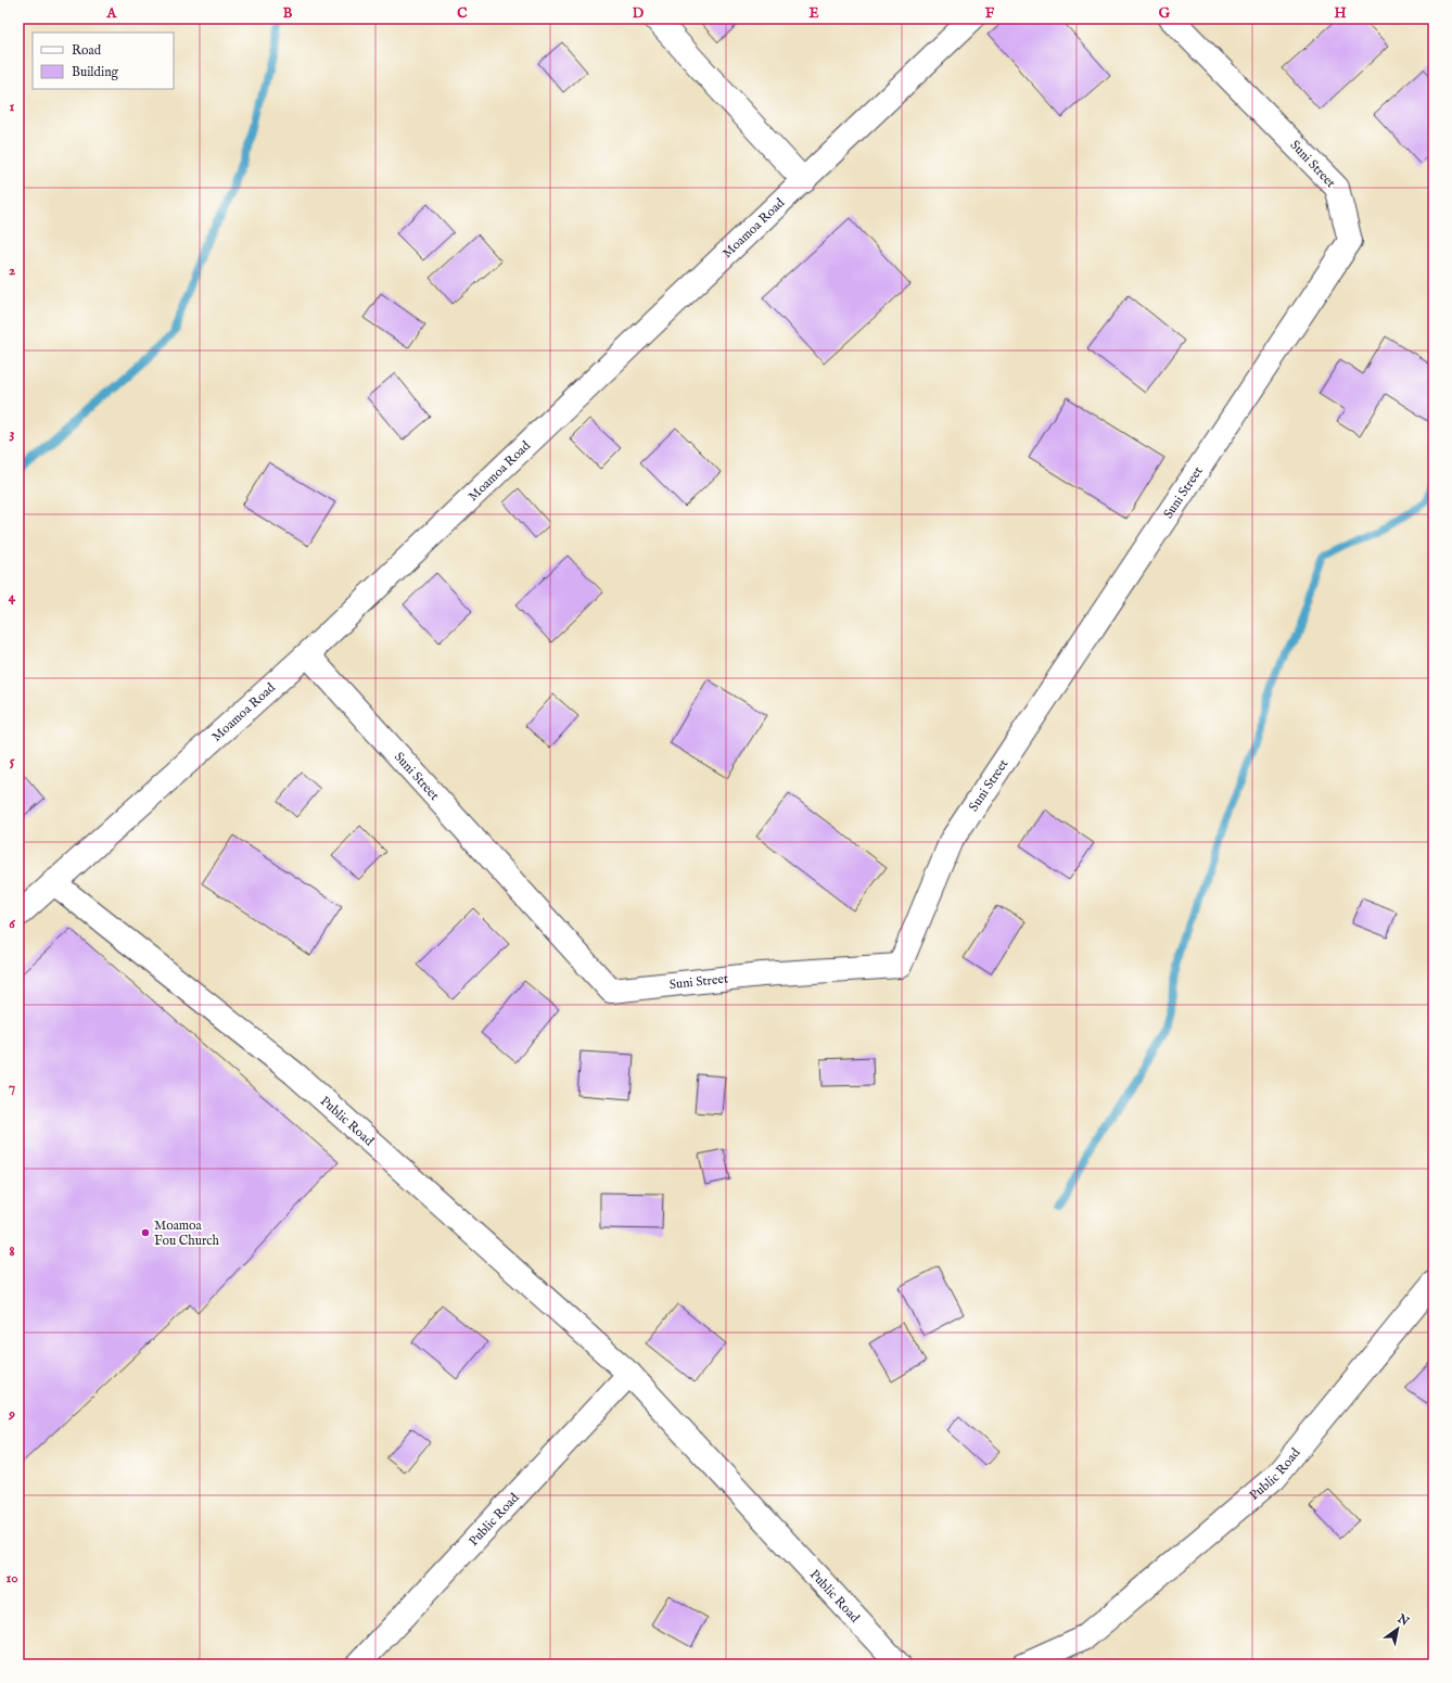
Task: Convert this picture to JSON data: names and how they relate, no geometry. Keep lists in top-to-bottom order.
{
  "streets": {
    "street": ["Suni Street", "Moamoa Road", "Public Road"]
  },
  "crossings": [
    ["Suni Street", "Moamoa Road"],
    ["Moamoa Road", "Public Road"]
  ],
  "places": ["Moamoa Fou Church"],
  "legend": ["Road", "Building"],
  "north": "top right",
  "grid": {
    "columns": [
      "A",
      "B",
      "C",
      "D",
      "E",
      "F",
      "G",
      "H"
    ],
    "rows": [
      "1",
      "2",
      "3",
      "4",
      "5",
      "6",
      "7",
      "8",
      "9",
      "10"
    ]
  }
}
